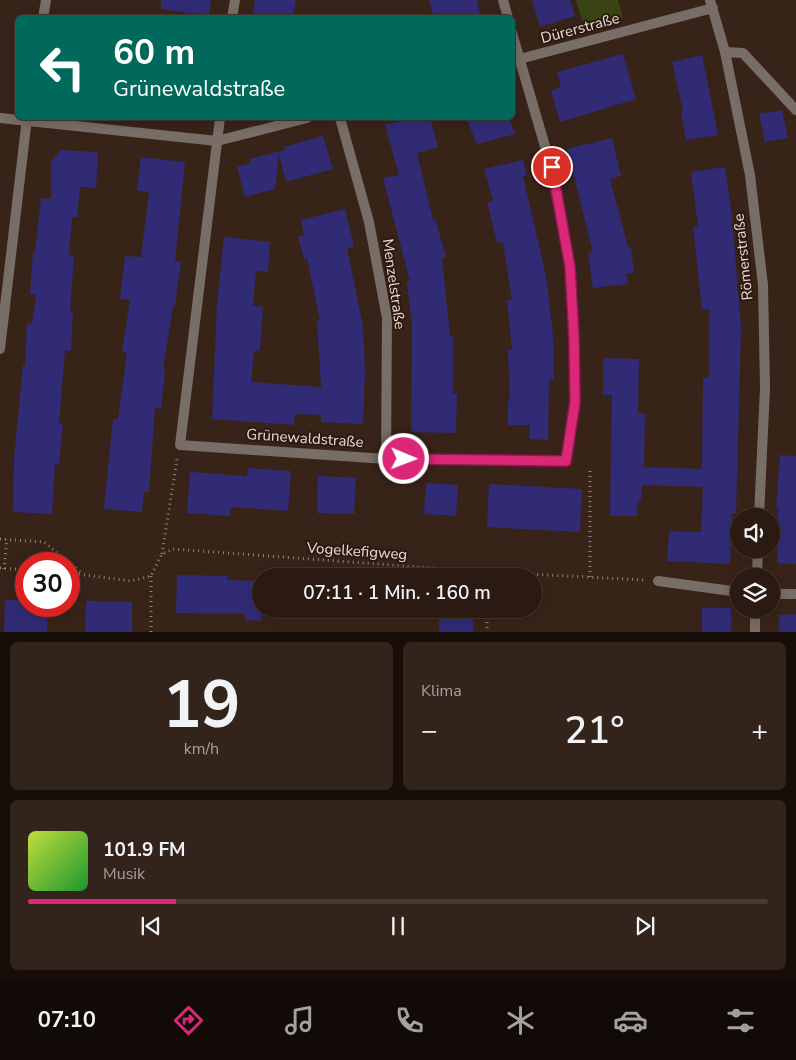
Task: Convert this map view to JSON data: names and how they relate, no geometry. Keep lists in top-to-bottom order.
{
  "streets": {
    "street": [
      "Dürerstraße",
      "Römerstraße",
      "Menzelstraße",
      "Grünewaldstraße"
    ],
    "path": ["Vogelkefigweg"]
  },
  "crossings": [
    ["Dürerstraße", "Römerstraße"],
    ["Dürerstraße", "Grünewaldstraße"],
    ["Menzelstraße", "Grünewaldstraße"]
  ],
  "page": {
    "turn": ["60 m", "Grünewaldstraße"],
    "limit": "30",
    "trip": "07:11 · 1 Min. · 160 m",
    "tile": [
      ["19", "km/h"],
      "Klima"
    ],
    "heat": ["−", "21°", "+"],
    "song": ["101.9 FM", "Musik"],
    "tabs": "07:10"
  }
}
